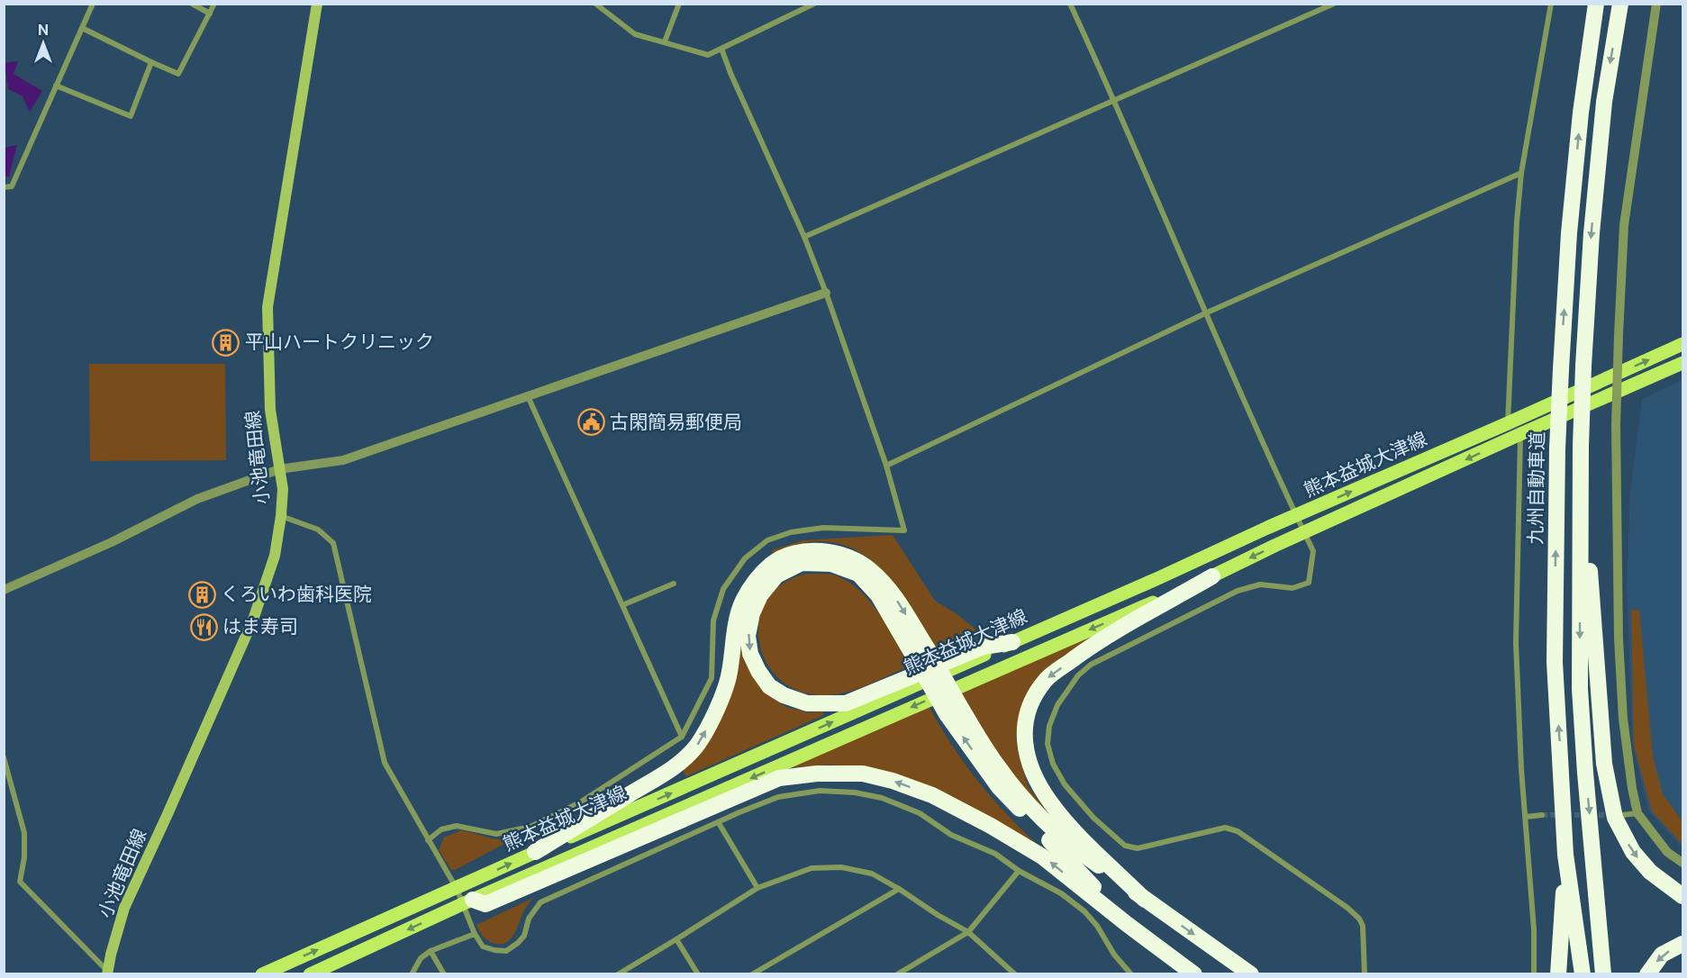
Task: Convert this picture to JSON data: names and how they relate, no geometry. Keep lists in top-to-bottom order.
{
  "streets": {
    "highway": ["九州自動車道"],
    "main road": ["小池竜田線", "熊本益城大津線"]
  },
  "places": {
    "building": ["平山ハートクリニック", "くろいわ歯科医院"],
    "public building": ["古閑簡易郵便局"],
    "restaurant": ["はま寿司"]
  },
  "north": "top"
}
